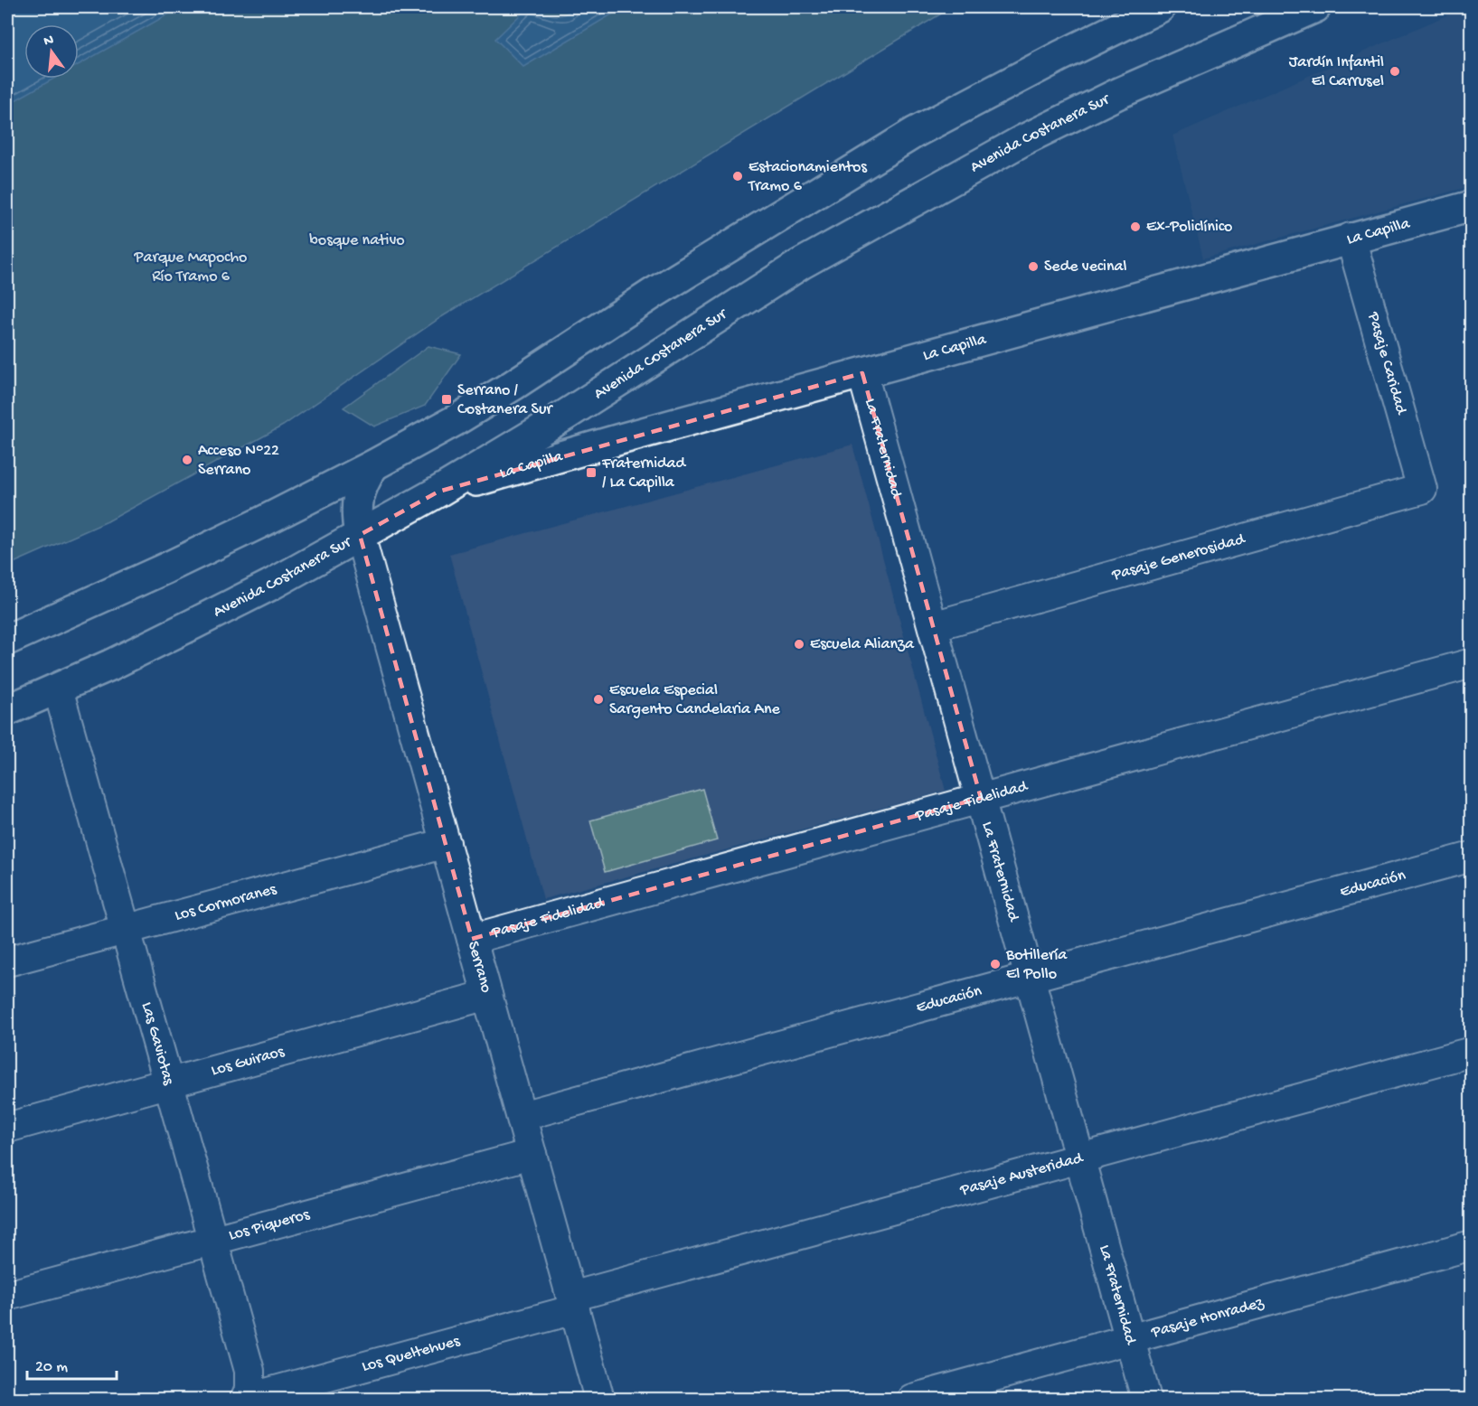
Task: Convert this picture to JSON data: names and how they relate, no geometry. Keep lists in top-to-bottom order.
{
  "streets": {
    "street": [
      "Avenida Costanera Sur",
      "La Capilla",
      "Pasaje Caridad",
      "La Fraternidad",
      "Pasaje Generosidad",
      "Pasaje Fidelidad",
      "Educación",
      "Los Cormoranes",
      "Serrano",
      "Las Gaviotas",
      "Los Guiraos",
      "Pasaje Austeridad",
      "Los Piqueros",
      "Pasaje Honradez",
      "Los Queltehues"
    ]
  },
  "crossings": [
    ["Avenida Costanera Sur", "La Capilla"],
    ["Avenida Costanera Sur", "Serrano"],
    ["Avenida Costanera Sur", "Las Gaviotas"],
    ["La Capilla", "Pasaje Caridad"],
    ["La Capilla", "La Fraternidad"],
    ["Pasaje Caridad", "Pasaje Generosidad"],
    ["La Fraternidad", "Pasaje Generosidad"],
    ["La Fraternidad", "Pasaje Fidelidad"],
    ["La Fraternidad", "Educación"],
    ["La Fraternidad", "Pasaje Austeridad"],
    ["La Fraternidad", "Pasaje Honradez"],
    ["Pasaje Fidelidad", "Serrano"],
    ["Educación", "Serrano"],
    ["Los Cormoranes", "Serrano"],
    ["Los Cormoranes", "Las Gaviotas"],
    ["Serrano", "Los Guiraos"],
    ["Serrano", "Pasaje Austeridad"],
    ["Serrano", "Los Piqueros"],
    ["Serrano", "Los Queltehues"],
    ["Las Gaviotas", "Los Guiraos"],
    ["Las Gaviotas", "Los Piqueros"],
    ["Las Gaviotas", "Los Queltehues"],
    ["Pasaje Austeridad", "Los Queltehues"]
  ],
  "parks": ["bosque nativo", "Parque Mapocho Río Tramo 6"],
  "places": {
    "other": [
      "Jardín Infantil El Carrusel",
      "Estacionamientos Tramo 6",
      "Ex-Policlínico",
      "Sede vecinal",
      "Acceso N°22 Serrano",
      "Escuela Alianza",
      "Escuela Especial Sargento Candelaria Ane",
      "Botillería El Pollo"
    ],
    "transit": ["Serrano / Costanera Sur", "Fraternidad / La Capilla"]
  },
  "scale_bar": "20 m",
  "north": "top"
}
